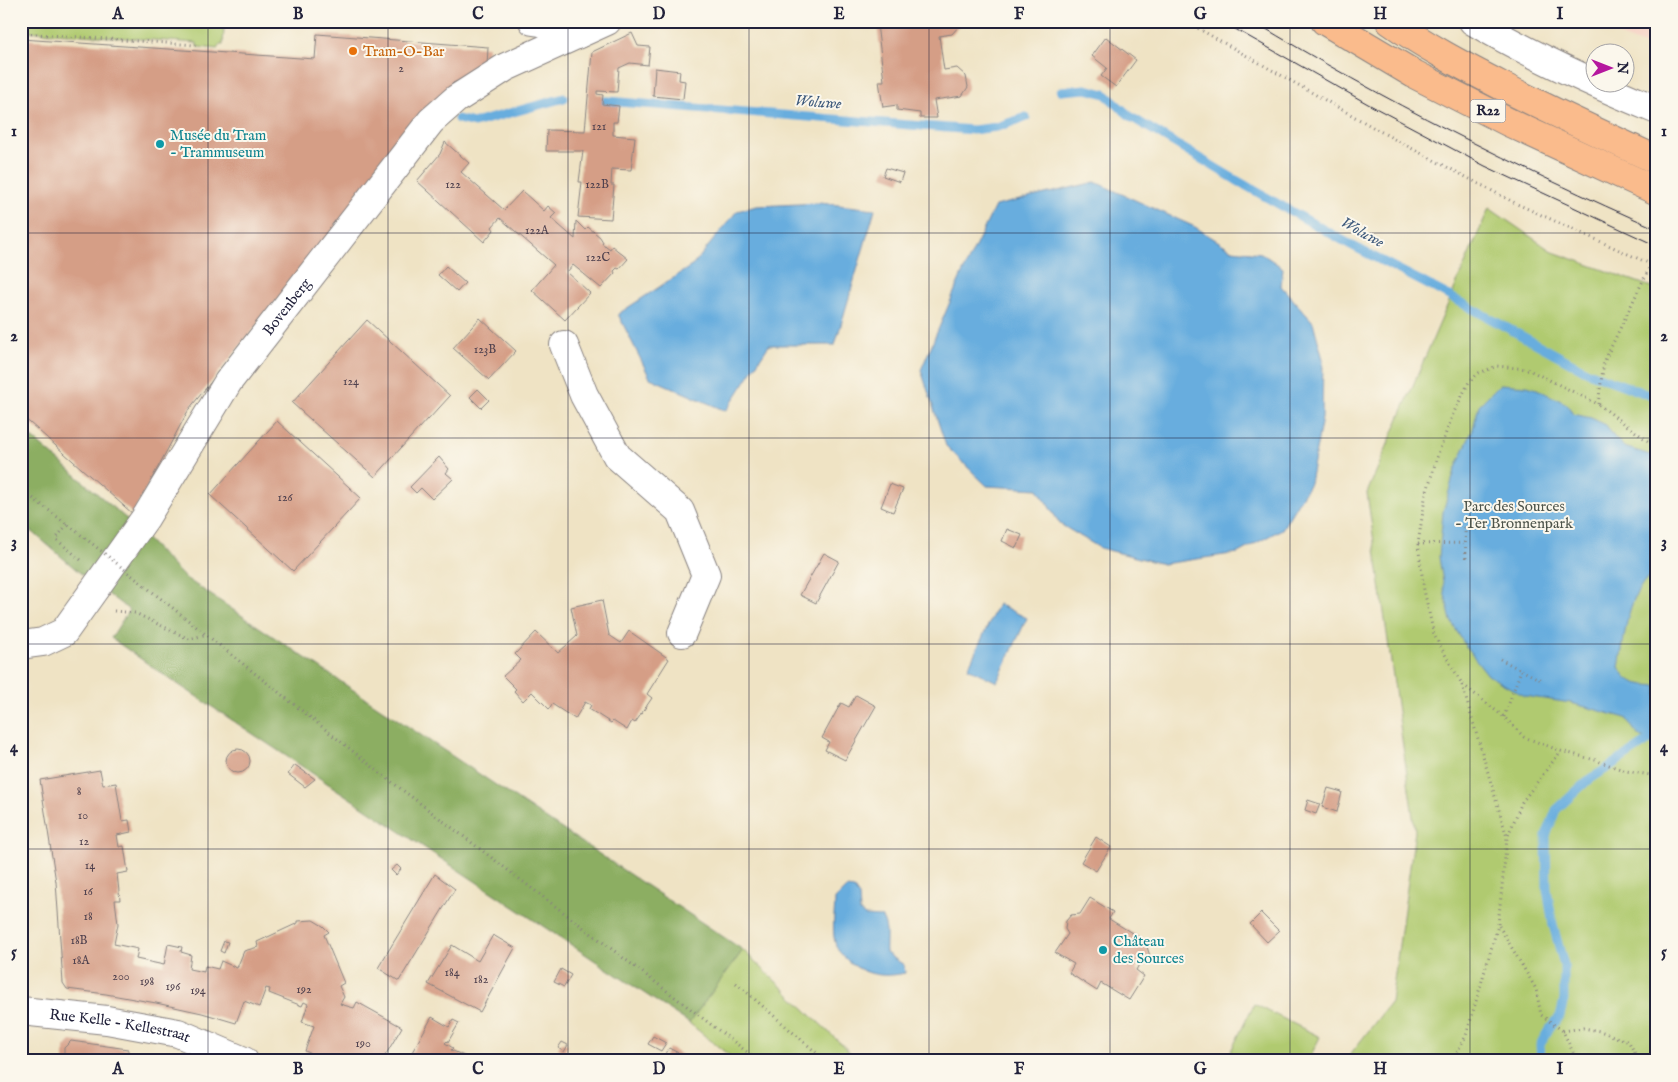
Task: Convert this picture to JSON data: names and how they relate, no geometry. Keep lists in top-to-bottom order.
{
  "streets": {
    "highway": ["R22"],
    "street": ["Bovenberg", "Rue Kelle - Kellestraat"]
  },
  "water": ["Woluwe"],
  "parks": ["Parc des Sources - Ter Bronnenpark"],
  "places": ["Tram-O-Bar", "Musée du Tram - Trammuseum", "Château des Sources"],
  "house_numbers": [
    "2",
    "121",
    "122",
    "122B",
    "122A",
    "122C",
    "123B",
    "124",
    "126",
    "8",
    "10",
    "12",
    "14",
    "16",
    "18",
    "18B",
    "18A",
    "184",
    "200",
    "182",
    "198",
    "196",
    "192",
    "194",
    "190"
  ],
  "north": "right",
  "grid": {
    "columns": [
      "A",
      "B",
      "C",
      "D",
      "E",
      "F",
      "G",
      "H",
      "I"
    ],
    "rows": [
      "1",
      "2",
      "3",
      "4",
      "5"
    ]
  }
}
